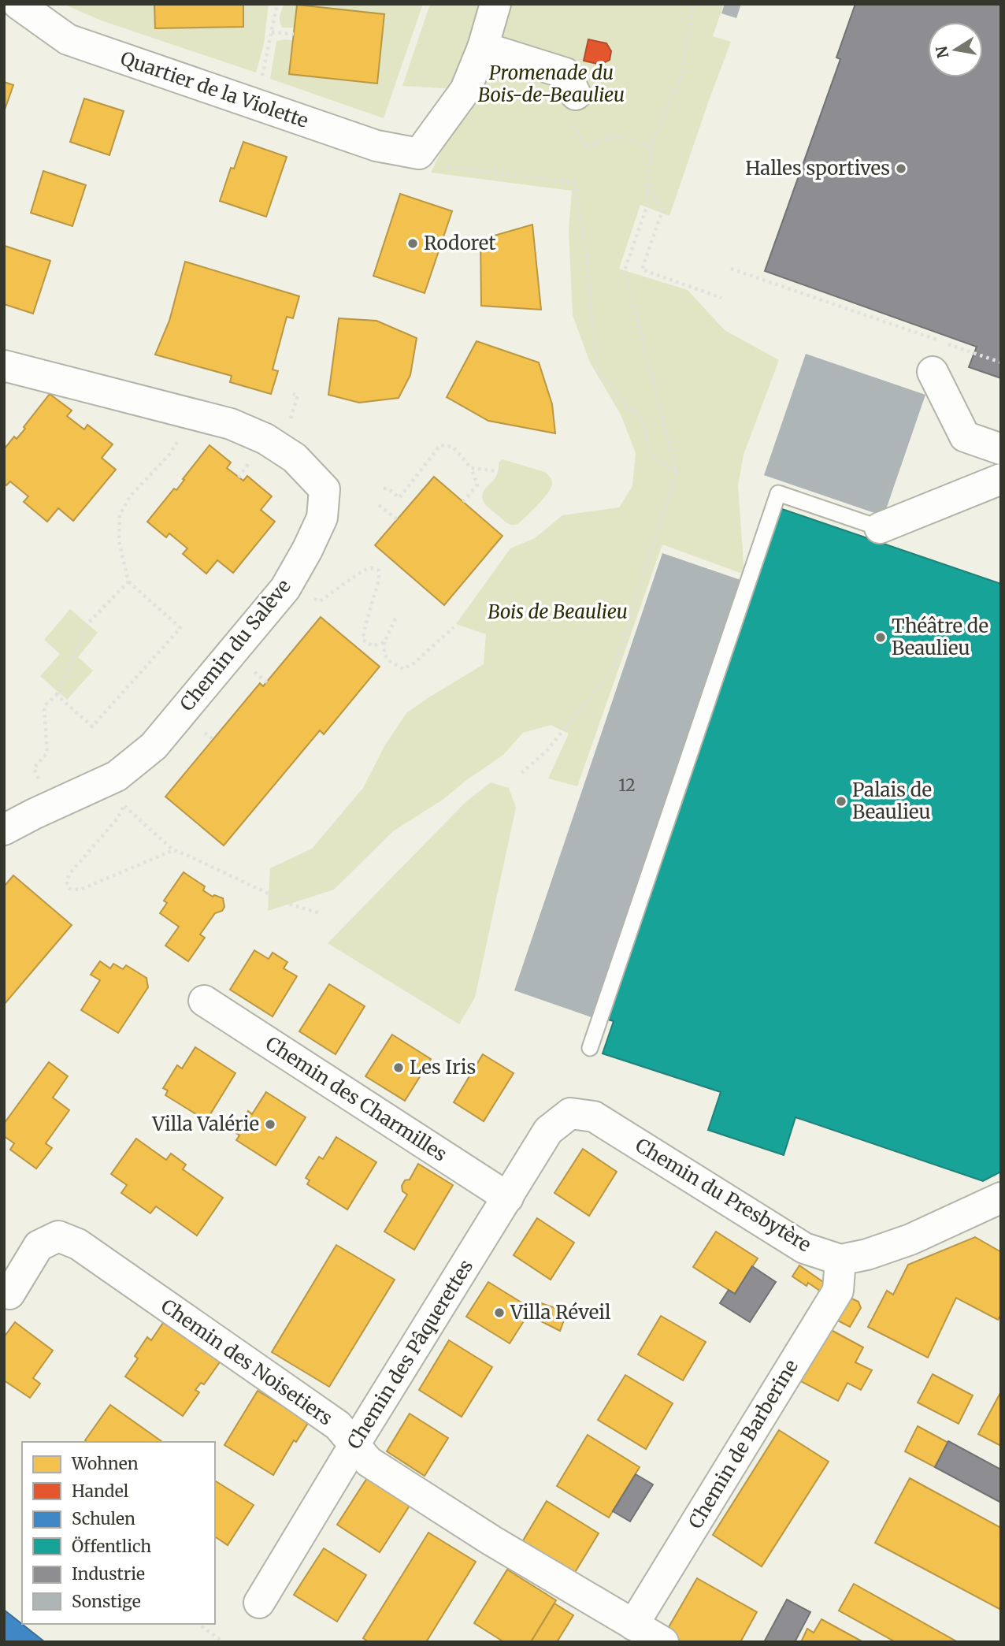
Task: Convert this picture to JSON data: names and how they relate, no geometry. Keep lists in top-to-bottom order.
{
  "streets": {
    "street": [
      "Quartier de la Violette",
      "Chemin du Salève",
      "Chemin des Charmilles",
      "Chemin du Presbytère",
      "Chemin des Pâquerettes",
      "Chemin des Noisetiers",
      "Chemin de Barberine"
    ]
  },
  "crossings": [
    ["Chemin des Charmilles", "Chemin des Pâquerettes"],
    ["Chemin du Presbytère", "Chemin des Pâquerettes"],
    ["Chemin du Presbytère", "Chemin de Barberine"],
    ["Chemin des Pâquerettes", "Chemin des Noisetiers"],
    ["Chemin des Noisetiers", "Chemin de Barberine"]
  ],
  "parks": ["Promenade du Bois-de-Beaulieu", "Bois de Beaulieu"],
  "places": [
    "Halles sportives",
    "Rodoret",
    "Théâtre de Beaulieu",
    "Palais de Beaulieu",
    "Les Iris",
    "Villa Valérie",
    "Villa Réveil"
  ],
  "house_numbers": ["12"],
  "legend": [
    "Wohnen",
    "Handel",
    "Schulen",
    "Öffentlich",
    "Industrie",
    "Sonstige"
  ],
  "north": "left"
}
